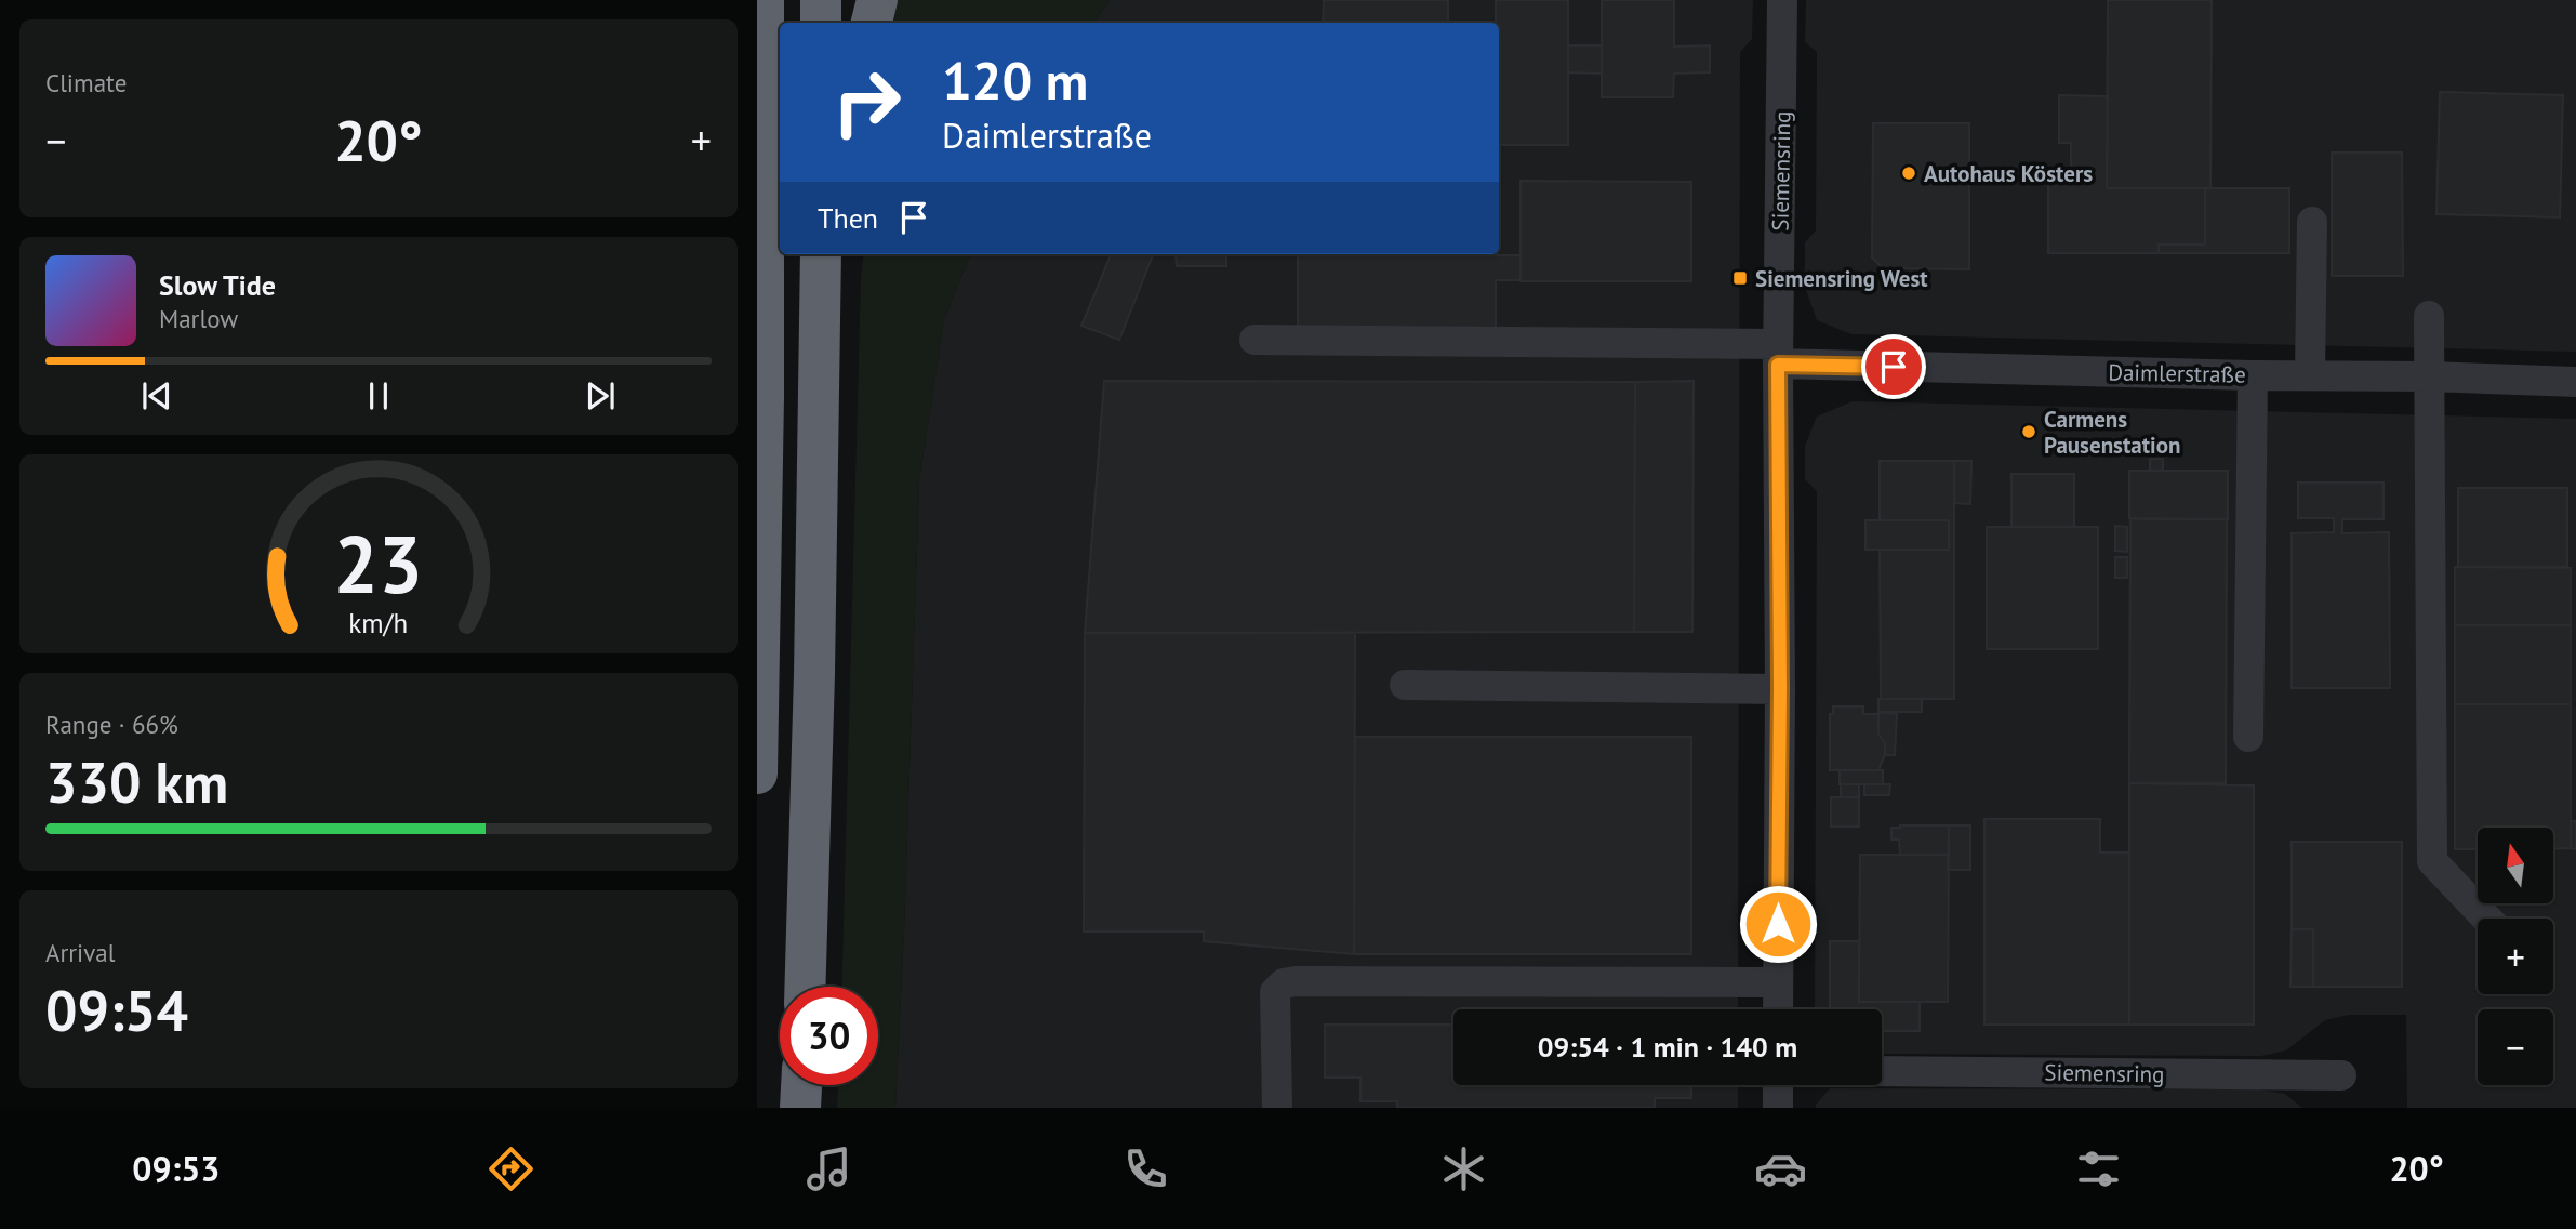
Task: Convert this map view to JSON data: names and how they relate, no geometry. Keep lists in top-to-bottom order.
{
  "streets": {
    "street": ["Siemensring", "Daimlerstraße"]
  },
  "crossings": [
    ["Siemensring", "Daimlerstraße"]
  ],
  "places": {
    "other": ["Autohaus Kösters", "Carmens Pausenstation"],
    "transit": ["Siemensring West"]
  },
  "north": "top",
  "page": {
    "tile": [
      "Climate",
      ["Range · 66%", "330 km"],
      ["Arrival", "09:54"]
    ],
    "turn": ["120 m", "Daimlerstraße"],
    "heat": ["−", "20°", "+"],
    "then": "Then",
    "song": ["Slow Tide", "Marlow"],
    "map_buttons": ["+", "−"],
    "limit": "30",
    "trip": "09:54 · 1 min · 140 m",
    "tabs": ["09:53", "20°"],
    "gauge": ["23", "km/h"]
  }
}
